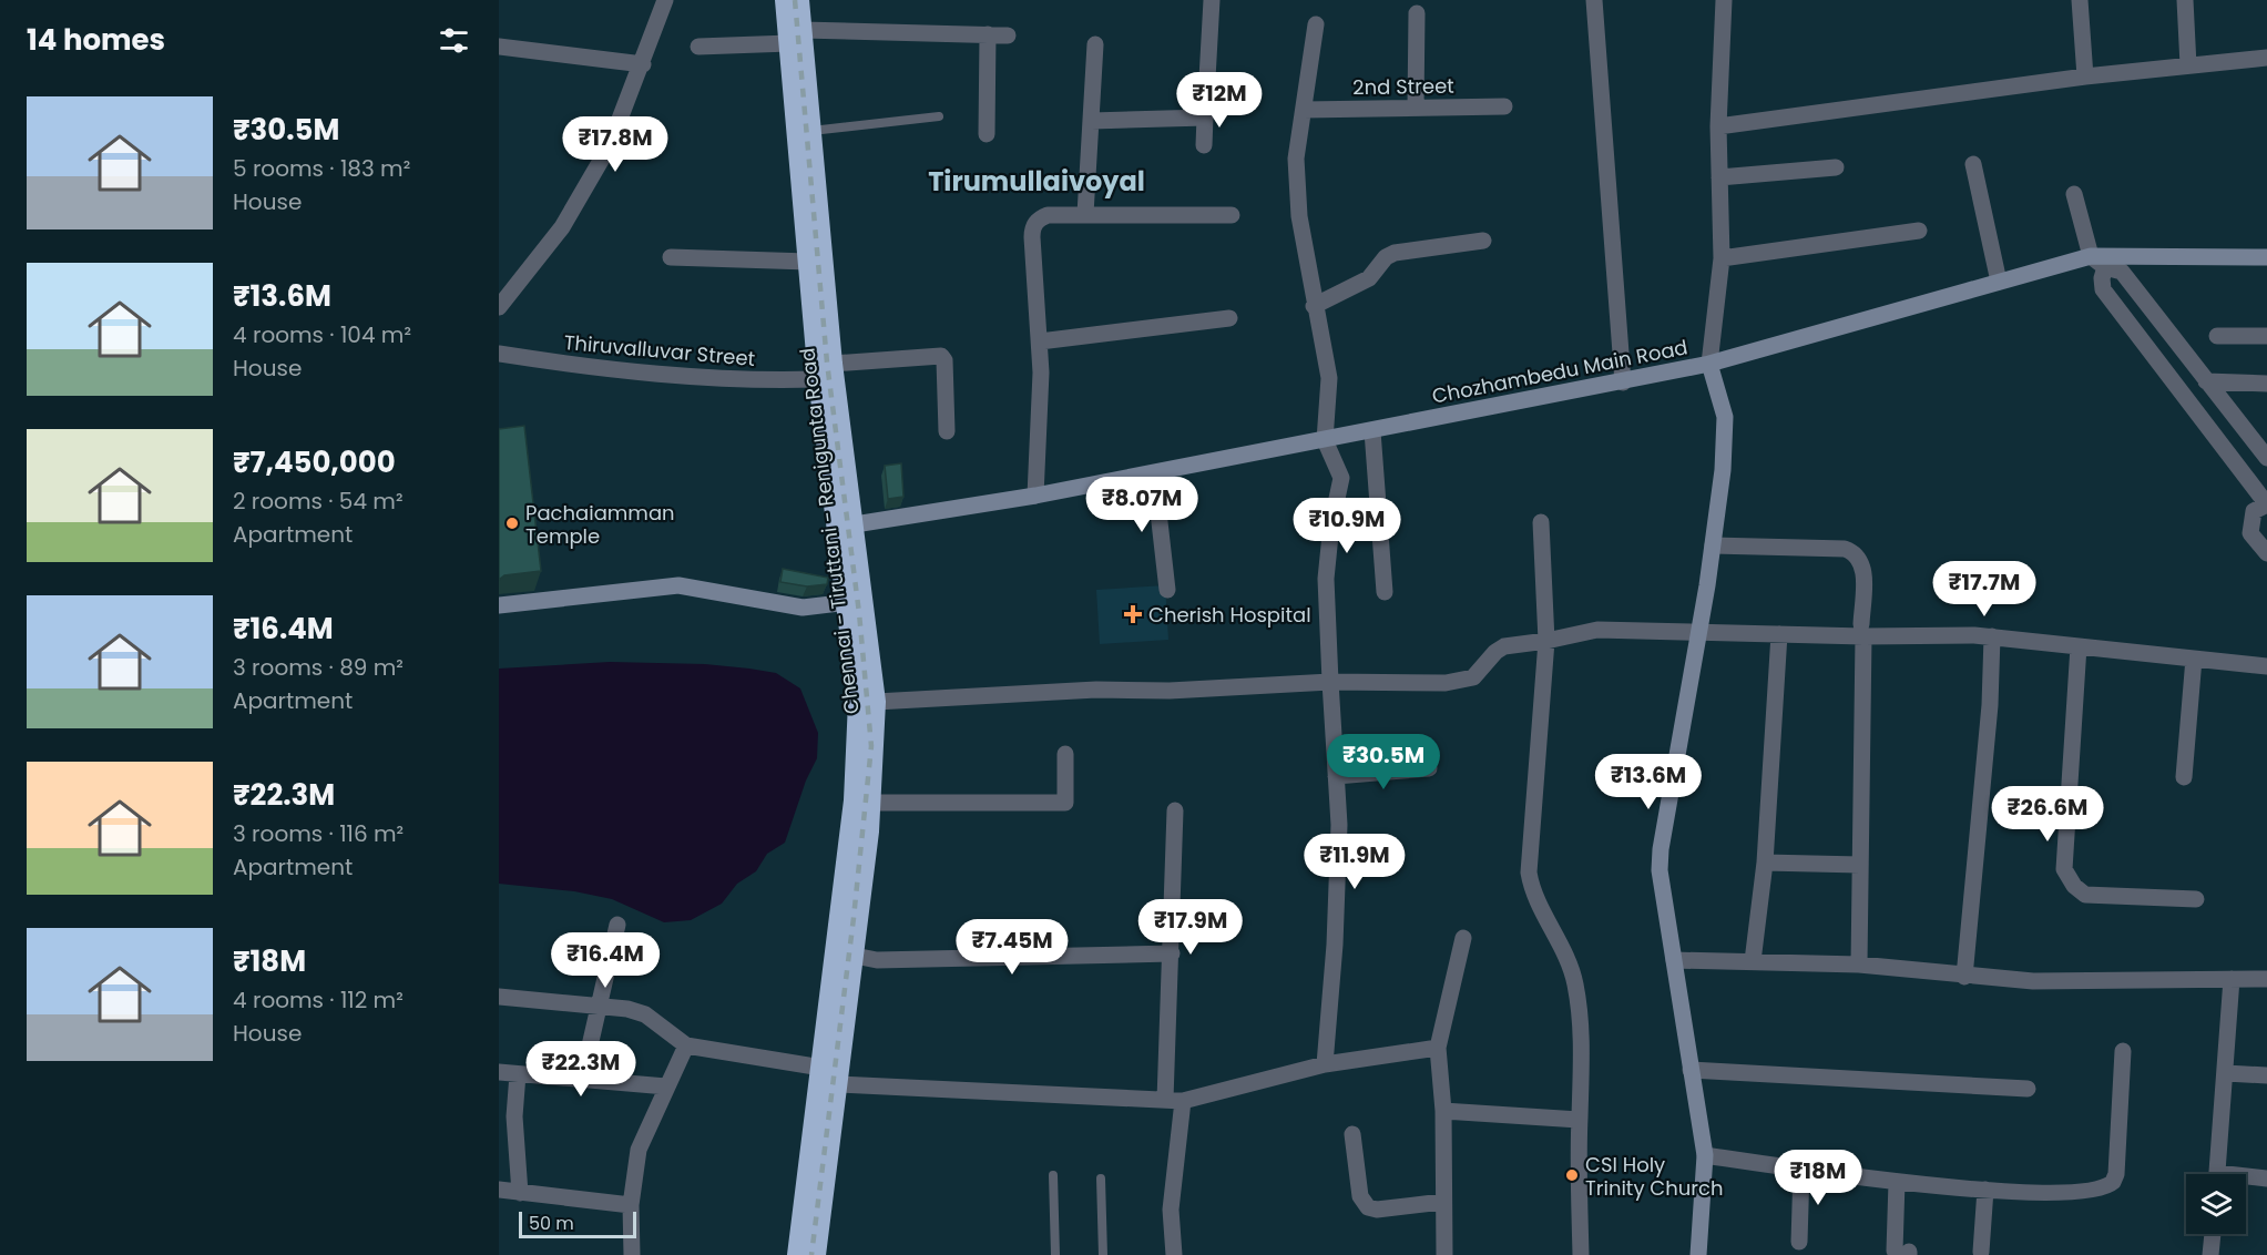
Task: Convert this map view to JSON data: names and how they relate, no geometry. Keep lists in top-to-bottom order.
{
  "streets": {
    "highway": ["Chennai - Tiruttani - Renigunta Road"],
    "street": ["2nd Street", "Thiruvalluvar Street", "Chozhambedu Main Road"]
  },
  "crossings": [
    ["Thiruvalluvar Street", "Chennai - Tiruttani - Renigunta Road"],
    ["Chozhambedu Main Road", "Chennai - Tiruttani - Renigunta Road"]
  ],
  "districts": ["Tirumullaivoyal"],
  "places": {
    "other": ["Pachaiamman Temple", "CSI Holy Trinity Church"],
    "health": ["Cherish Hospital"]
  },
  "scale_bar": "50 m",
  "page": {
    "heading": "14 homes",
    "price": [
      "₹12M",
      "₹17.8M",
      "₹8.07M",
      "₹10.9M",
      "₹17.7M",
      "₹30.5M",
      "₹13.6M",
      "₹26.6M",
      "₹11.9M",
      "₹17.9M",
      "₹7.45M",
      "₹16.4M",
      "₹22.3M",
      "₹18M"
    ],
    "list": [
      {
        "name": "₹30.5M",
        "note": "5 rooms · 183 m² · House"
      },
      {
        "name": "₹13.6M",
        "note": "4 rooms · 104 m² · House"
      },
      {
        "name": "₹7,450,000",
        "note": "2 rooms · 54 m² · Apartment"
      },
      {
        "name": "₹16.4M",
        "note": "3 rooms · 89 m² · Apartment"
      },
      {
        "name": "₹22.3M",
        "note": "3 rooms · 116 m² · Apartment"
      },
      {
        "name": "₹18M",
        "note": "4 rooms · 112 m² · House"
      }
    ],
    "scale": "50 m"
  }
}
